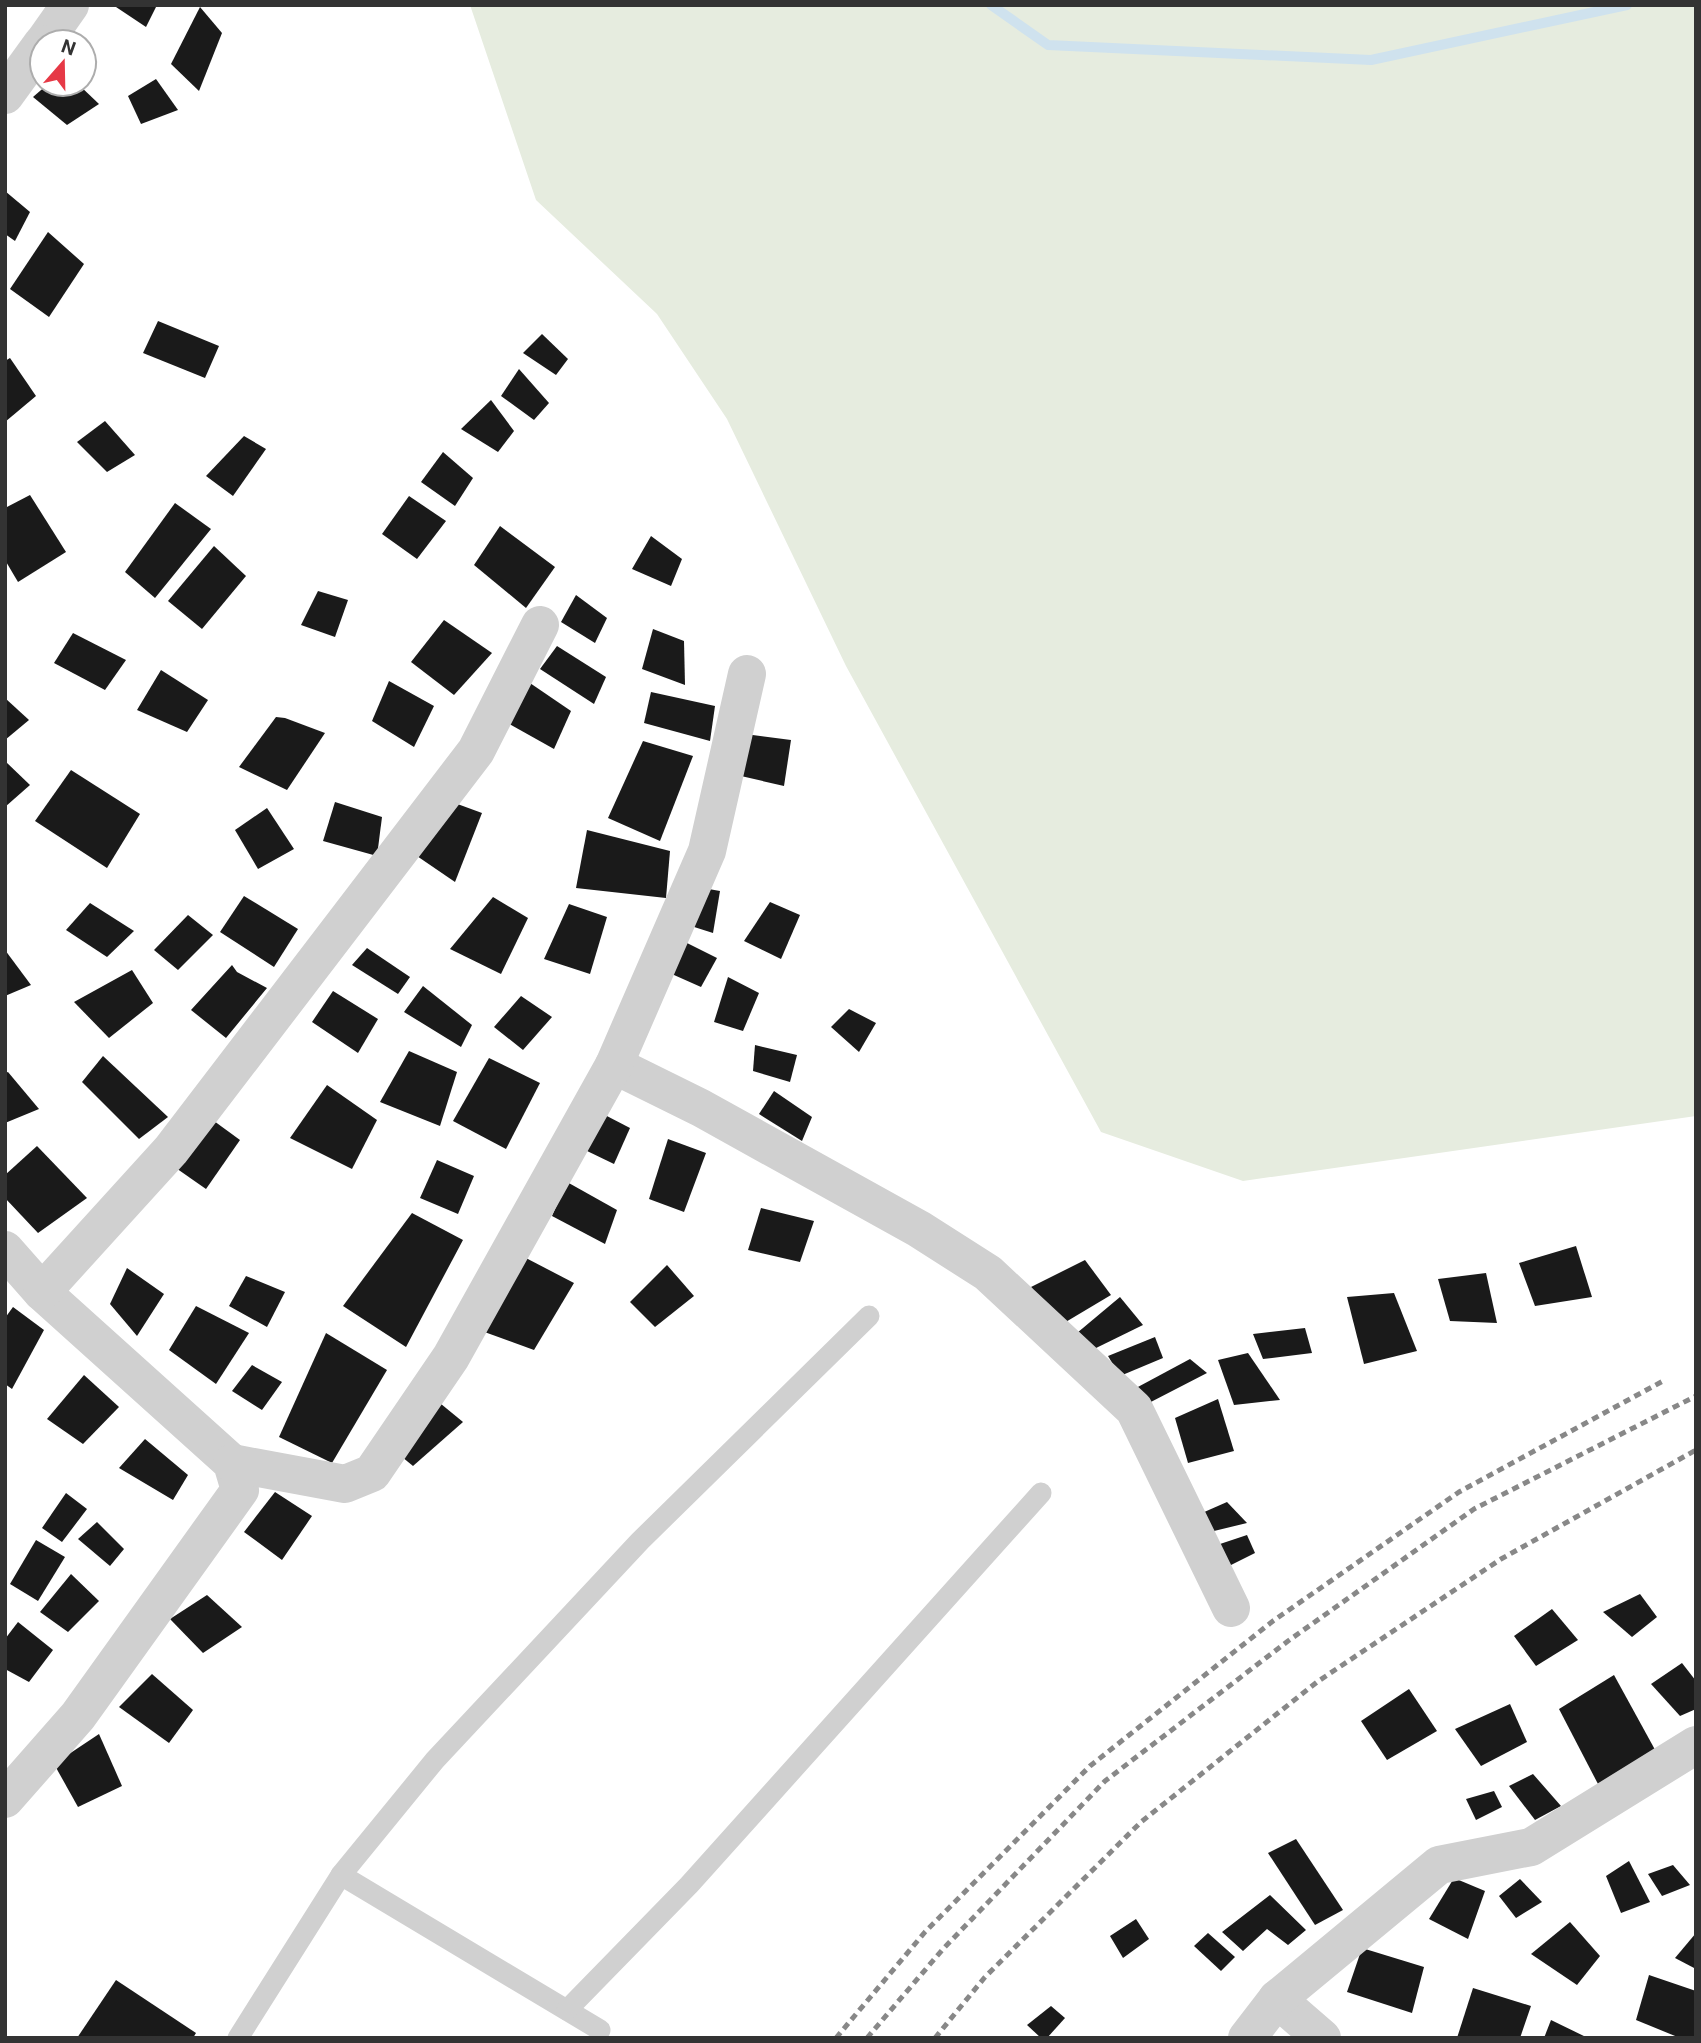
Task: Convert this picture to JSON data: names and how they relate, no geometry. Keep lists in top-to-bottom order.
{
  "north": "top"
}
